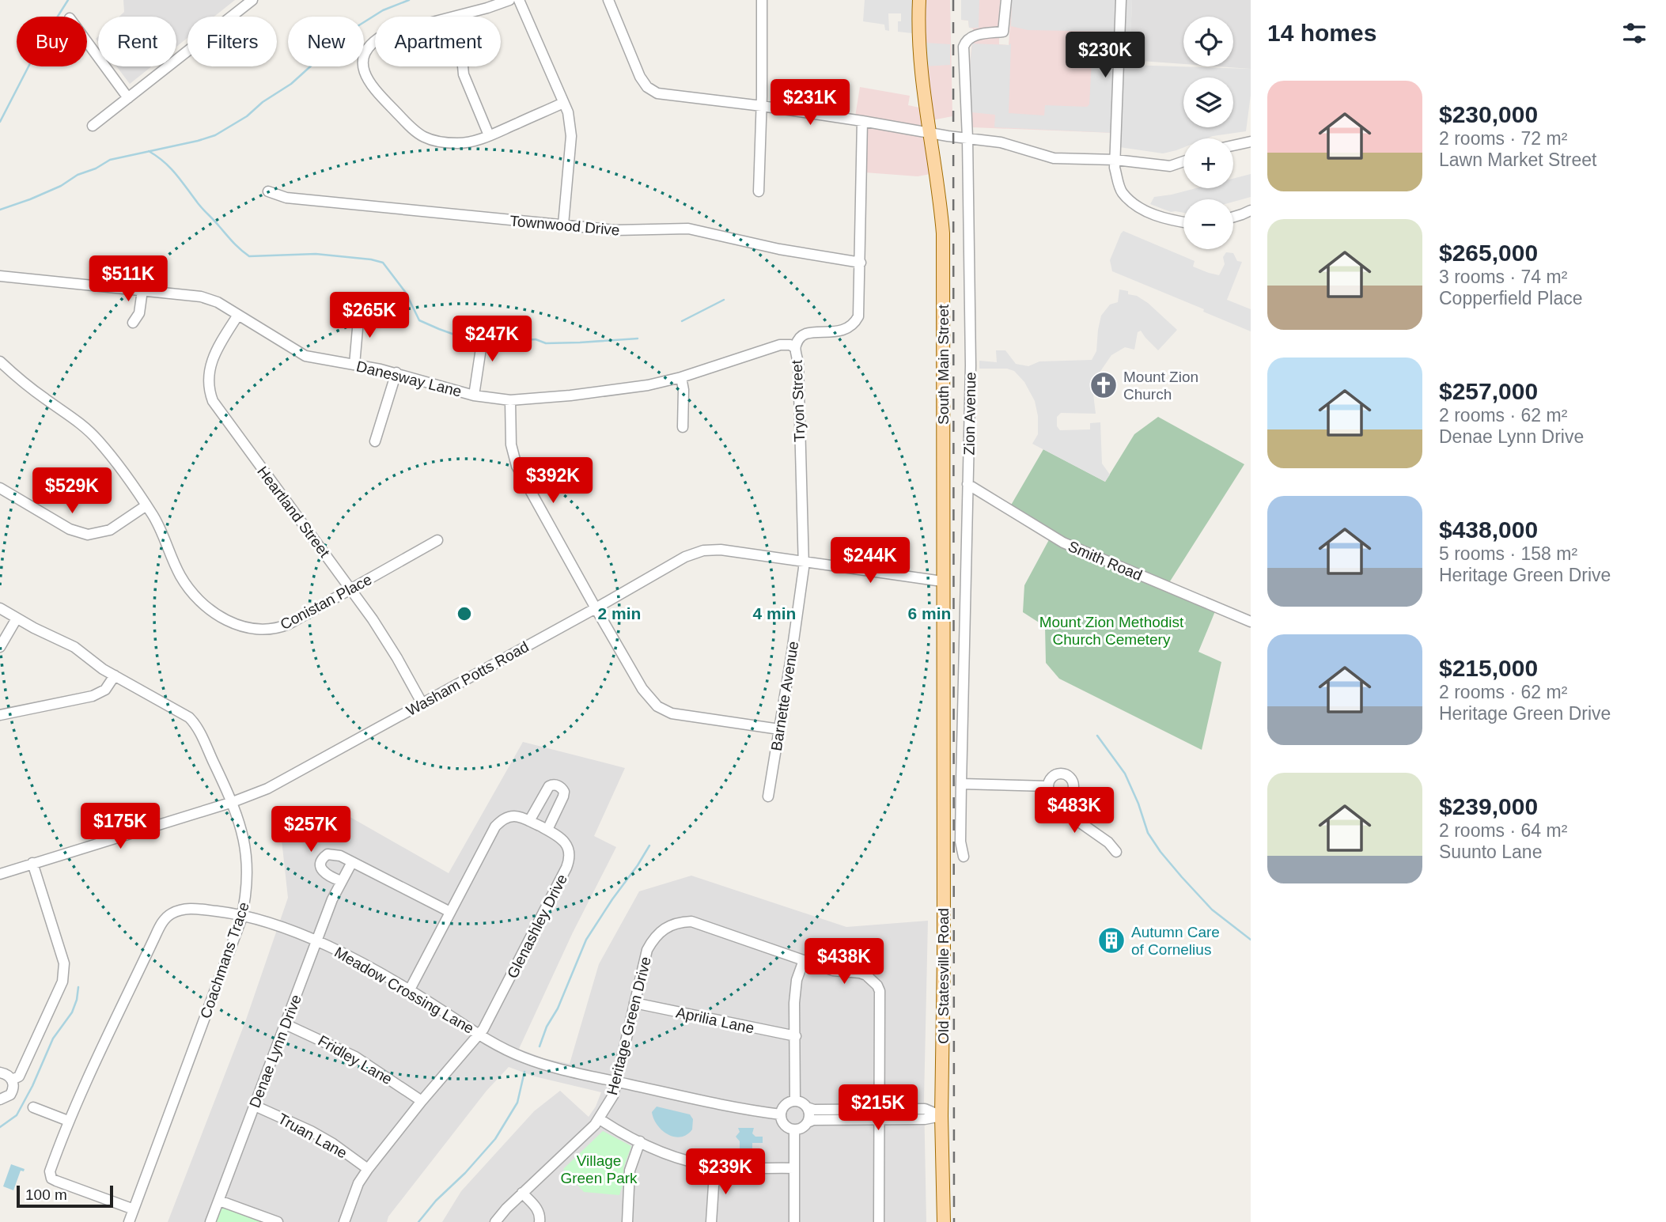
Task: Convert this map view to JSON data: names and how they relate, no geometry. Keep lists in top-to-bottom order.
{
  "streets": {
    "main road": ["South Main Street", "Old Statesville Road"],
    "street": [
      "Townwood Drive",
      "Danesway Lane",
      "Tryon Street",
      "Zion Avenue",
      "Heartland Street",
      "Smith Road",
      "Conistan Place",
      "Washam Potts Road",
      "Barnette Avenue",
      "Glenashley Drive",
      "Coachmans Trace",
      "Meadow Crossing Lane",
      "Aprilia Lane",
      "Heritage Green Drive",
      "Denae Lynn Drive",
      "Fridley Lane",
      "Truan Lane"
    ]
  },
  "crossings": [
    ["Townwood Drive", "Tryon Street"],
    ["South Main Street", "Washam Potts Road"],
    ["South Main Street", "Old Statesville Road"],
    ["Danesway Lane", "Tryon Street"],
    ["Danesway Lane", "Heartland Street"],
    ["Tryon Street", "Washam Potts Road"],
    ["Tryon Street", "Barnette Avenue"],
    ["Zion Avenue", "Smith Road"],
    ["Heartland Street", "Conistan Place"],
    ["Heartland Street", "Washam Potts Road"],
    ["Washam Potts Road", "Barnette Avenue"],
    ["Washam Potts Road", "Coachmans Trace"],
    ["Glenashley Drive", "Meadow Crossing Lane"],
    ["Glenashley Drive", "Fridley Lane"],
    ["Glenashley Drive", "Truan Lane"],
    ["Coachmans Trace", "Meadow Crossing Lane"],
    ["Meadow Crossing Lane", "Heritage Green Drive"],
    ["Meadow Crossing Lane", "Denae Lynn Drive"],
    ["Aprilia Lane", "Heritage Green Drive"],
    ["Denae Lynn Drive", "Fridley Lane"],
    ["Denae Lynn Drive", "Truan Lane"]
  ],
  "parks": ["Mount Zion Methodist Church Cemetery", "Village Green Park"],
  "places": {
    "church": ["Mount Zion Church"],
    "building": ["Autumn Care of Cornelius"]
  },
  "scale_bar": "100 m",
  "page": {
    "heading": "14 homes",
    "map_buttons": ["+", "−"],
    "chip": [
      "Buy",
      "Rent",
      "Filters",
      "New",
      "Apartment"
    ],
    "price": [
      "$230K",
      "$231K",
      "$511K",
      "$265K",
      "$247K",
      "$392K",
      "$529K",
      "$244K",
      "$483K",
      "$175K",
      "$257K",
      "$438K",
      "$215K",
      "$239K"
    ],
    "list": [
      {
        "name": "$230,000",
        "note": "2 rooms · 72 m² · Lawn Market Street"
      },
      {
        "name": "$265,000",
        "note": "3 rooms · 74 m² · Copperfield Place"
      },
      {
        "name": "$257,000",
        "note": "2 rooms · 62 m² · Denae Lynn Drive"
      },
      {
        "name": "$438,000",
        "note": "5 rooms · 158 m² · Heritage Green Drive"
      },
      {
        "name": "$215,000",
        "note": "2 rooms · 62 m² · Heritage Green Drive"
      },
      {
        "name": "$239,000",
        "note": "2 rooms · 64 m² · Suunto Lane"
      }
    ],
    "scale": "100 m"
  },
  "rings": ["2 min", "4 min", "6 min"]
}
